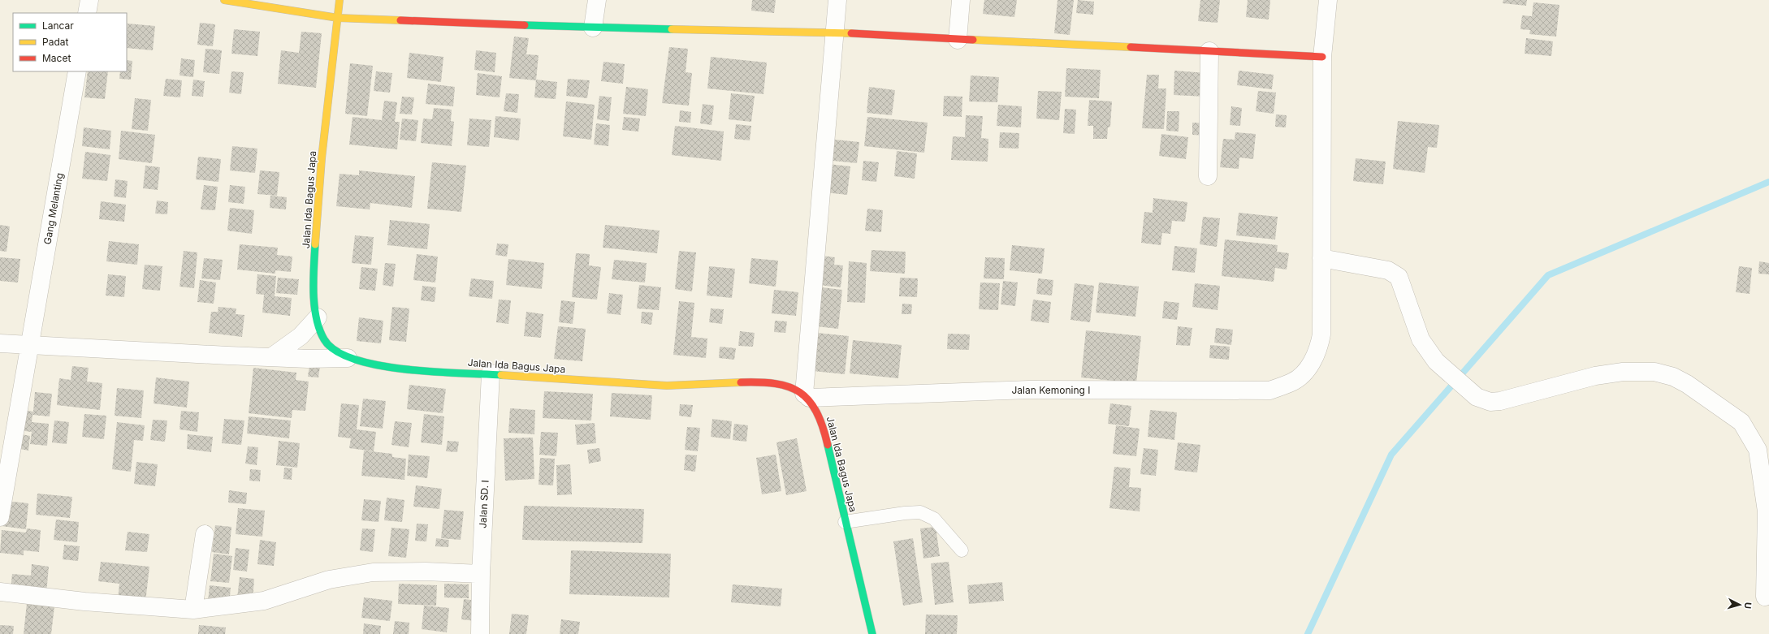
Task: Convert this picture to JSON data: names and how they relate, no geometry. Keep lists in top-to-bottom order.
{
  "streets": {
    "street": [
      "Jalan Ida Bagus Japa",
      "Gang Melanting",
      "Jalan Kemoning I",
      "Jalan SD. I"
    ]
  },
  "crossings": [
    ["Jalan Ida Bagus Japa", "Jalan Kemoning I"],
    ["Jalan Ida Bagus Japa", "Jalan SD. I"]
  ],
  "legend": ["Lancar", "Padat", "Macet"],
  "north": "right"
}
